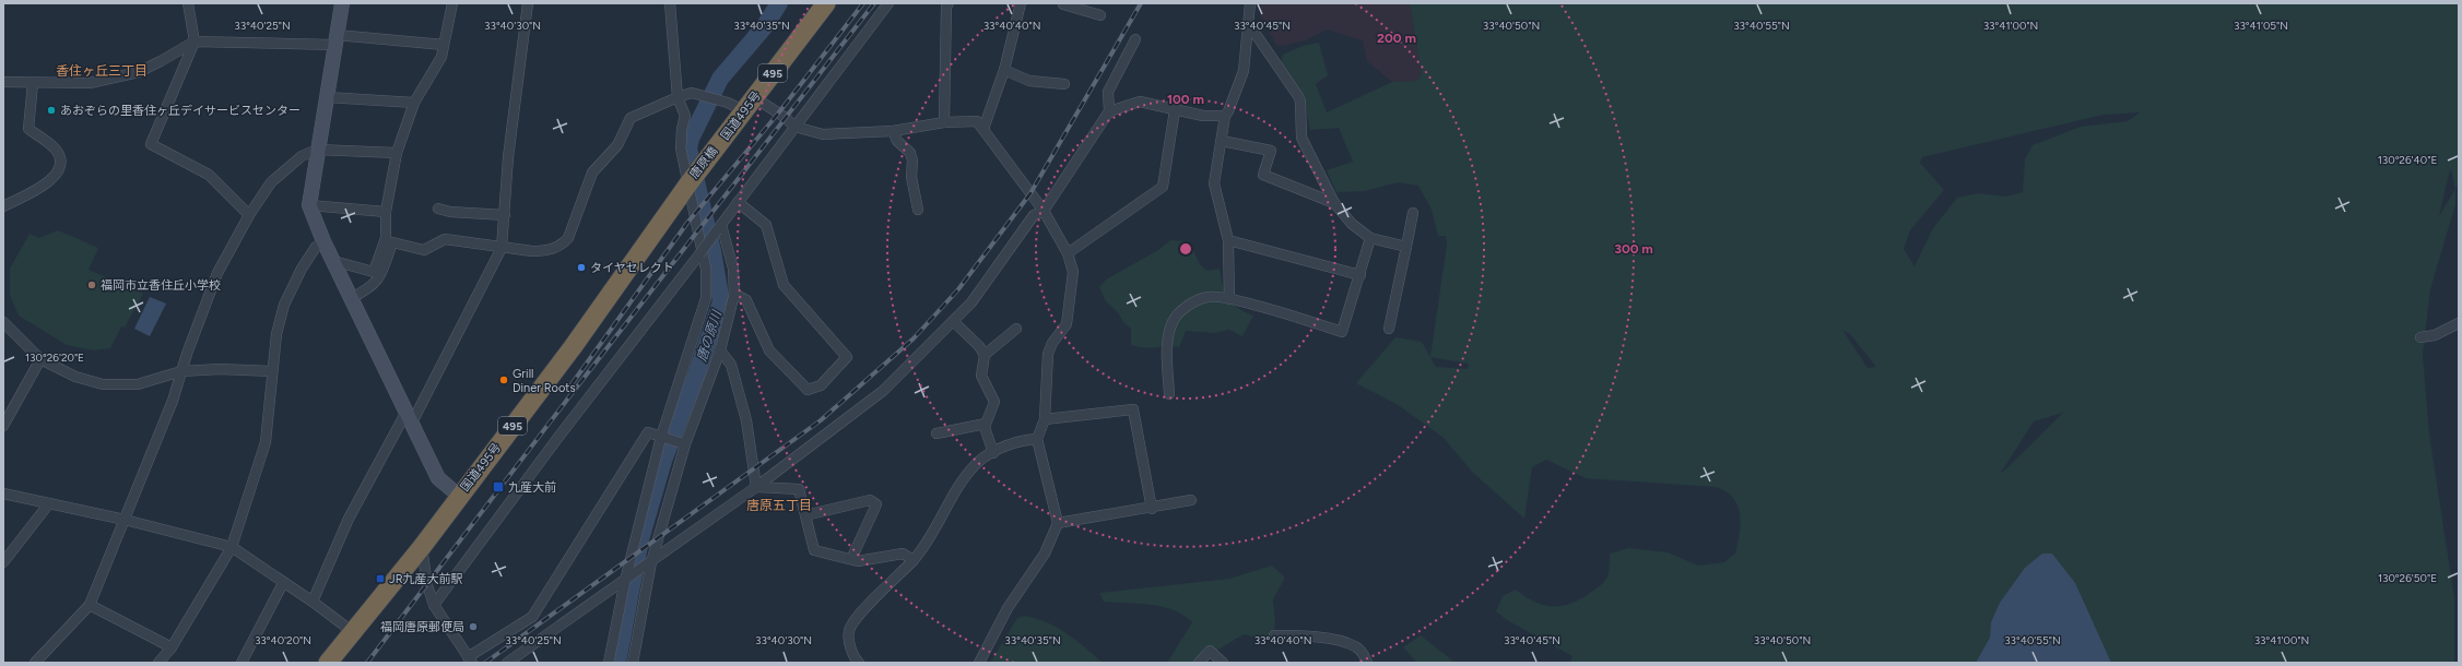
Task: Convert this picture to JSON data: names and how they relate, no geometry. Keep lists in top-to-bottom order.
{
  "streets": {
    "highway": ["495", "国道495号", "唐原橋"]
  },
  "crossings": [
    ["国道495号", "唐原橋"]
  ],
  "districts": ["香住ヶ丘三丁目", "唐原五丁目"],
  "water": ["唐の原川"],
  "places": {
    "other": [
      "あおぞらの里香住ヶ丘デイサービスセンター",
      "タイヤセレクト",
      "福岡市立香住丘小学校",
      "Grill Diner Roots",
      "福岡唐原郵便局"
    ],
    "transit": ["九産大前", "JR九産大前駅"]
  },
  "coordinates": [
    "33°40'25\"N",
    "33°40'30\"N",
    "33°40'35\"N",
    "33°40'40\"N",
    "33°40'45\"N",
    "33°40'50\"N",
    "33°40'55\"N",
    "33°41'00\"N",
    "33°41'05\"N",
    "130°26'40\"E",
    "130°26'20\"E",
    "130°26'50\"E",
    "33°40'20\"N"
  ],
  "rings": ["200 m", "100 m", "300 m"]
}
